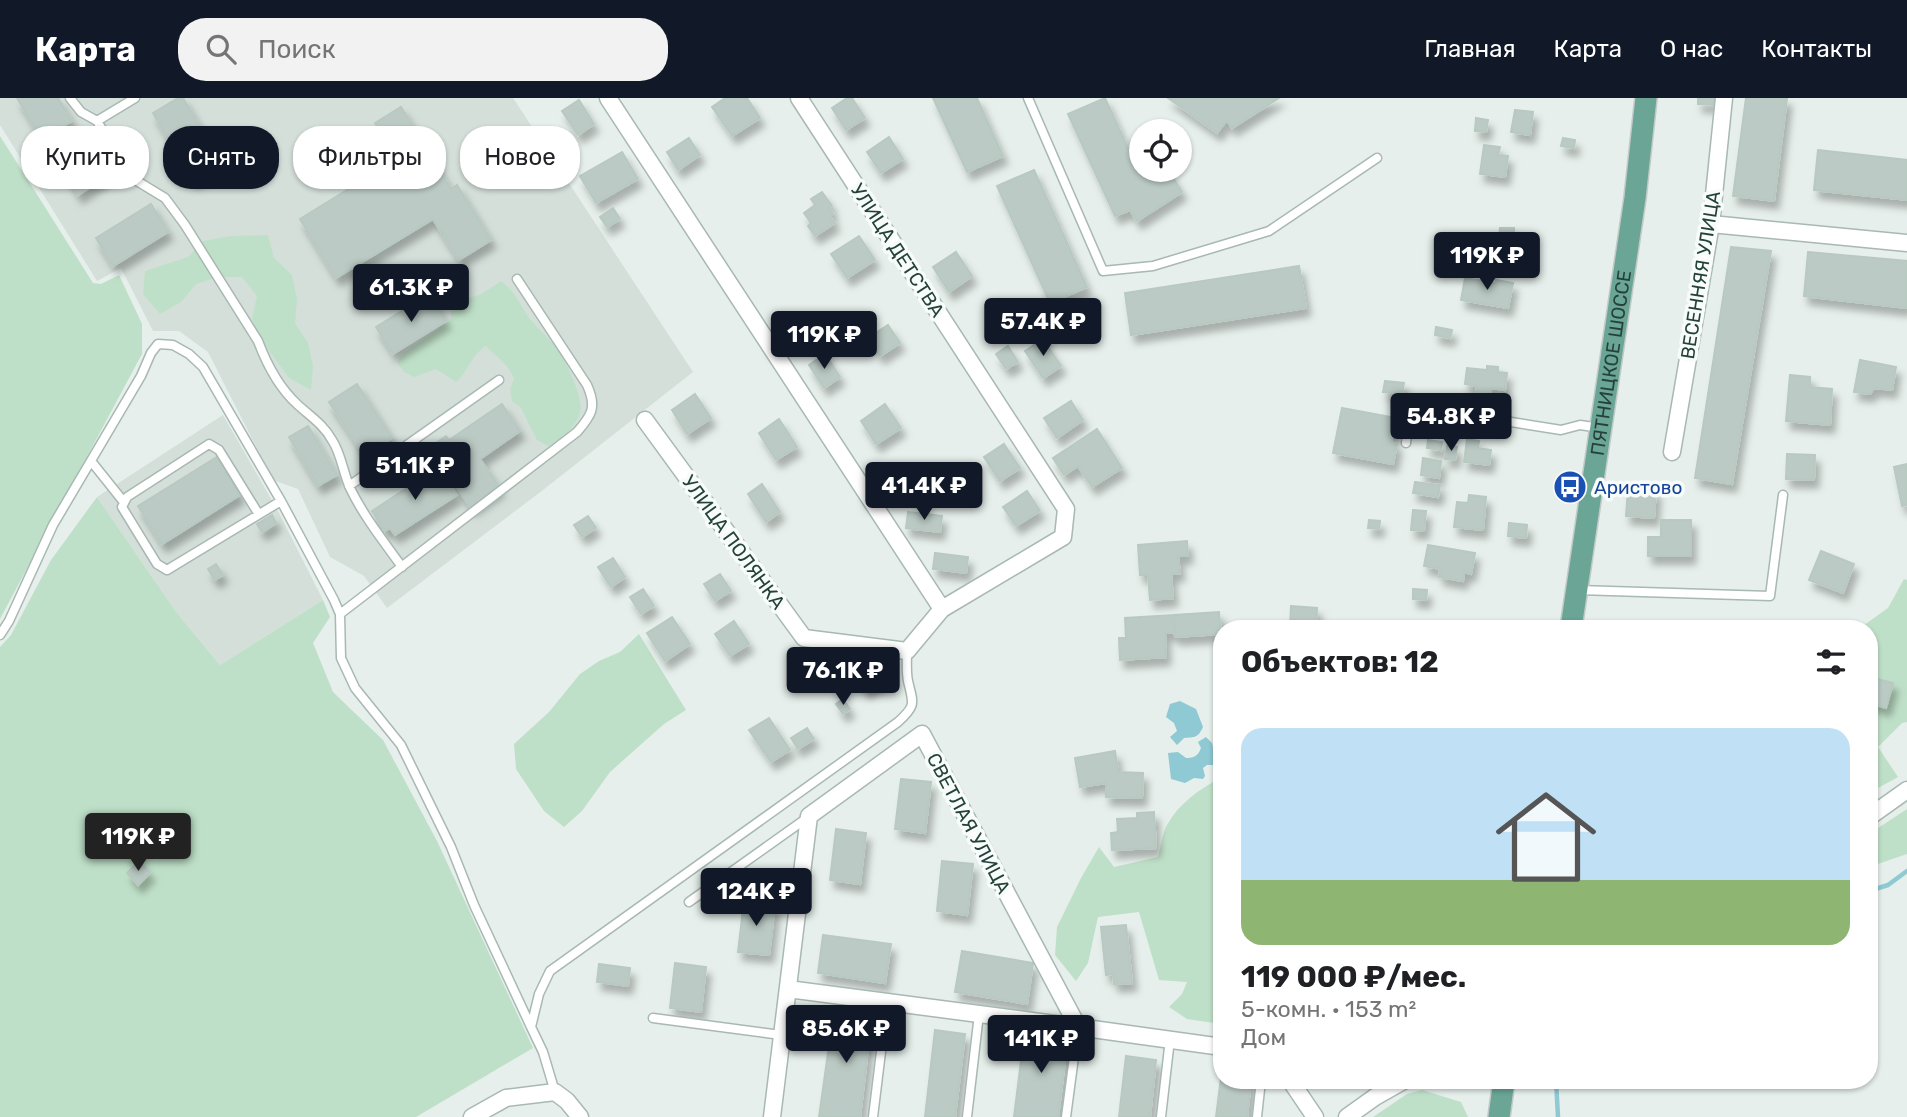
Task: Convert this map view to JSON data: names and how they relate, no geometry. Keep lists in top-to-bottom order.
{
  "streets": {
    "main road": ["ПЯТНИЦКОЕ ШОССЕ"],
    "street": [
      "УЛИЦА ДЕТСТВА",
      "ВЕСЕННЯЯ УЛИЦА",
      "УЛИЦА ПОЛЯНКА",
      "СВЕТЛАЯ УЛИЦА"
    ]
  },
  "places": {
    "bus stop": ["Аристово"]
  },
  "page": {
    "header": "Карта",
    "search": "Поиск",
    "nav": [
      "Главная",
      "Карта",
      "О нас",
      "Контакты"
    ],
    "chip": [
      "Купить",
      "Снять",
      "Фильтры",
      "Новое"
    ],
    "price": [
      "119K ₽",
      "61.3K ₽",
      "57.4K ₽",
      "119K ₽",
      "54.8K ₽",
      "51.1K ₽",
      "41.4K ₽",
      "76.1K ₽",
      "119K ₽",
      "124K ₽",
      "85.6K ₽",
      "141K ₽"
    ],
    "heading": "Объектов: 12",
    "list": [
      {
        "name": "119 000 ₽/мес.",
        "note": "5-комн. · 153 m² · Дом"
      }
    ]
  }
}
